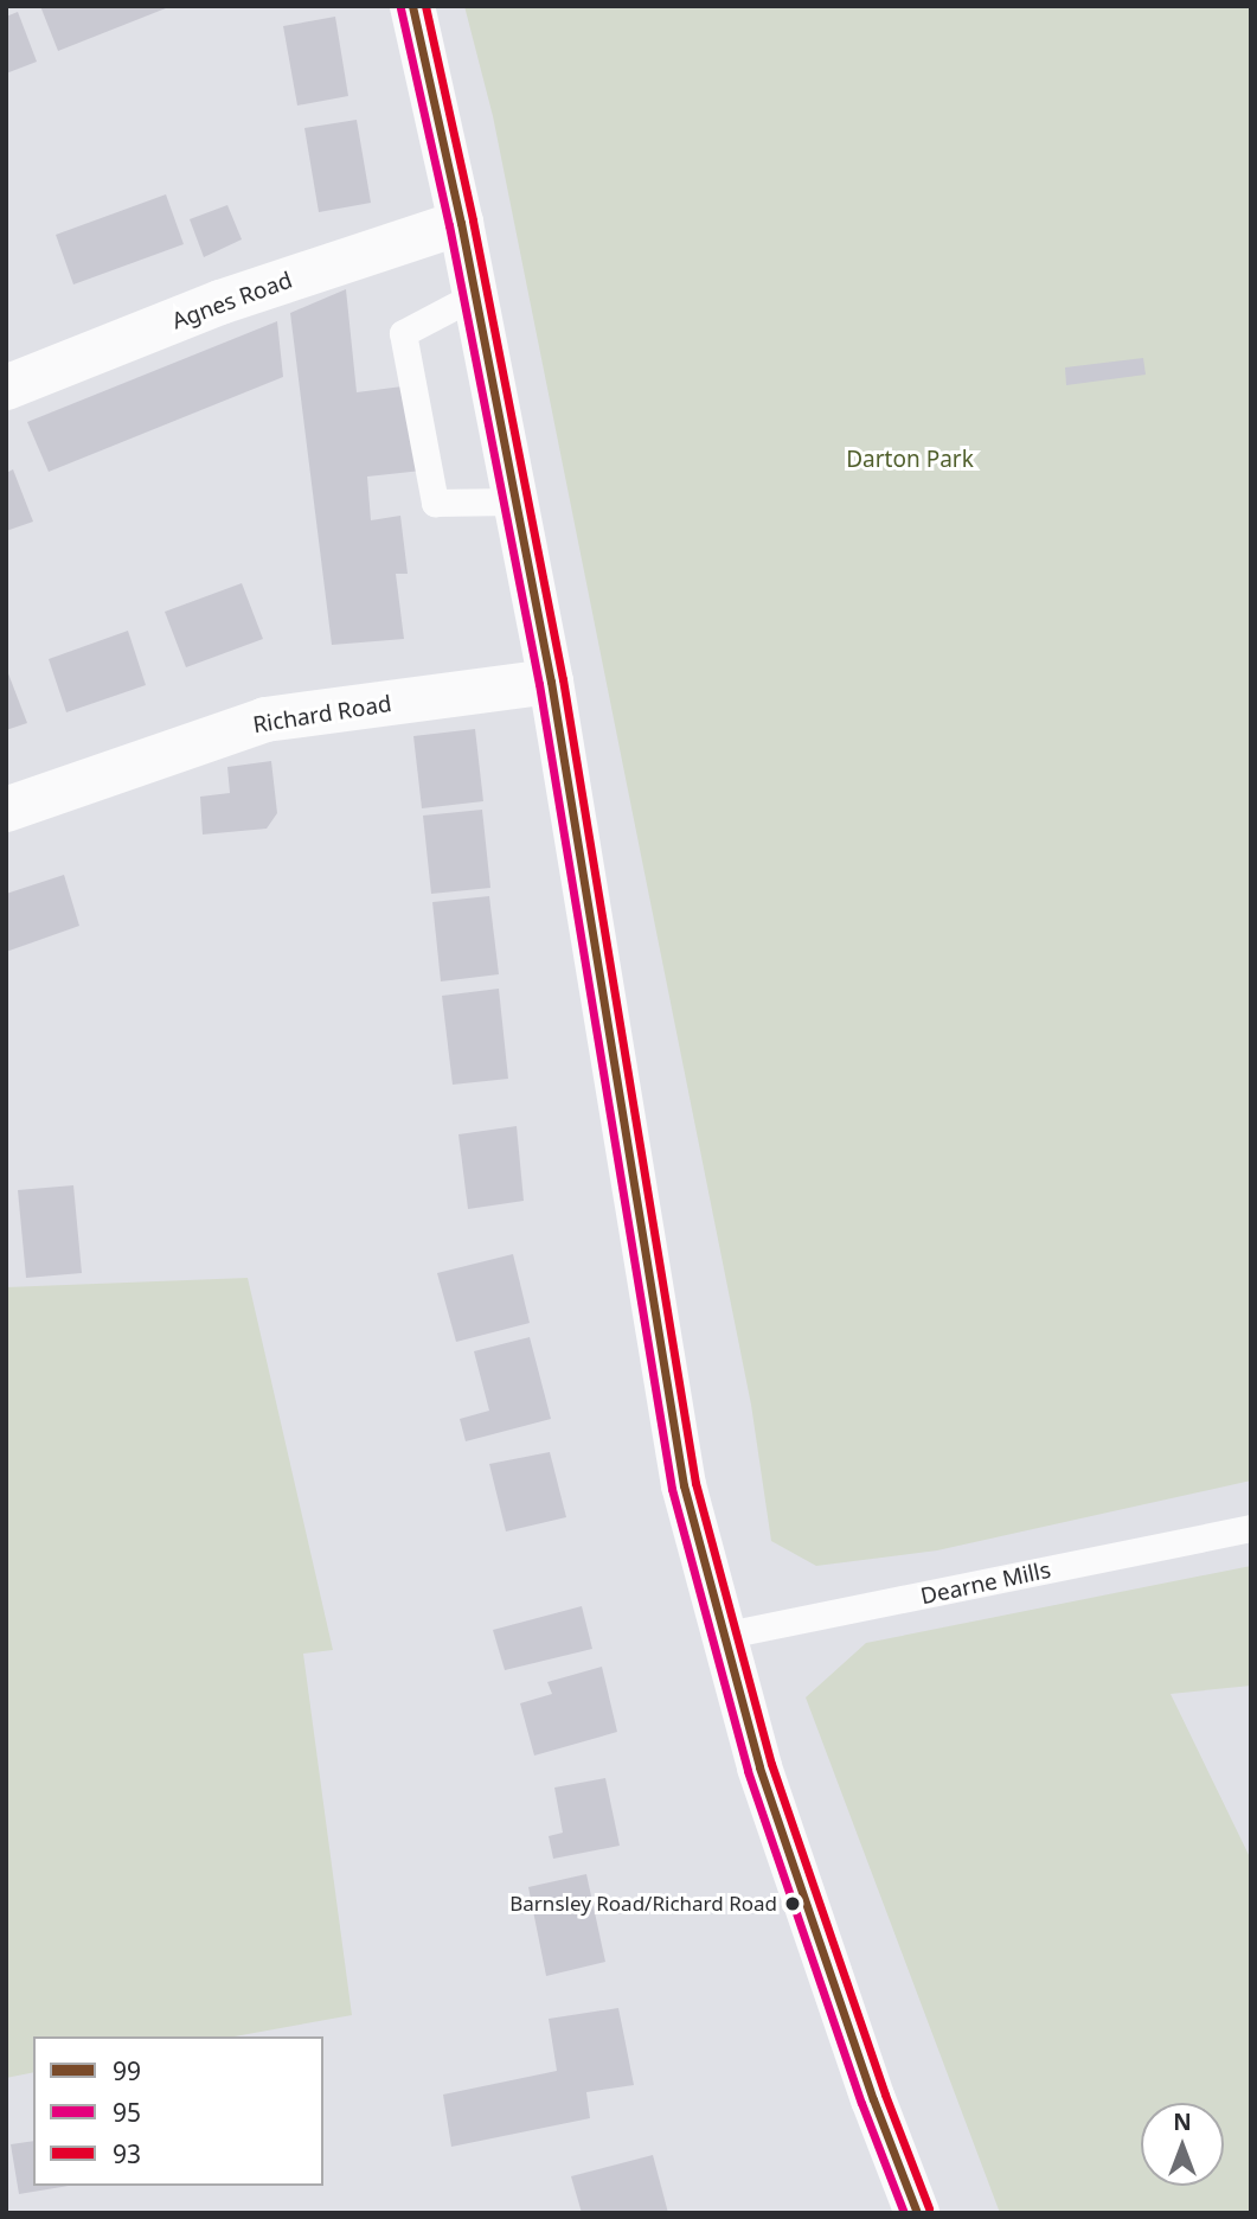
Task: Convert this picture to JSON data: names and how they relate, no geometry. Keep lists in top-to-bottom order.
{
  "streets": {
    "main road": ["Agnes Road", "Richard Road"],
    "lane": ["Dearne Mills"]
  },
  "parks": ["Darton Park"],
  "places": ["Barnsley Road/Richard Road"],
  "lines": ["transit line 99", "transit line 93", "transit line 95"],
  "legend": ["99", "95", "93"],
  "north": "top"
}
